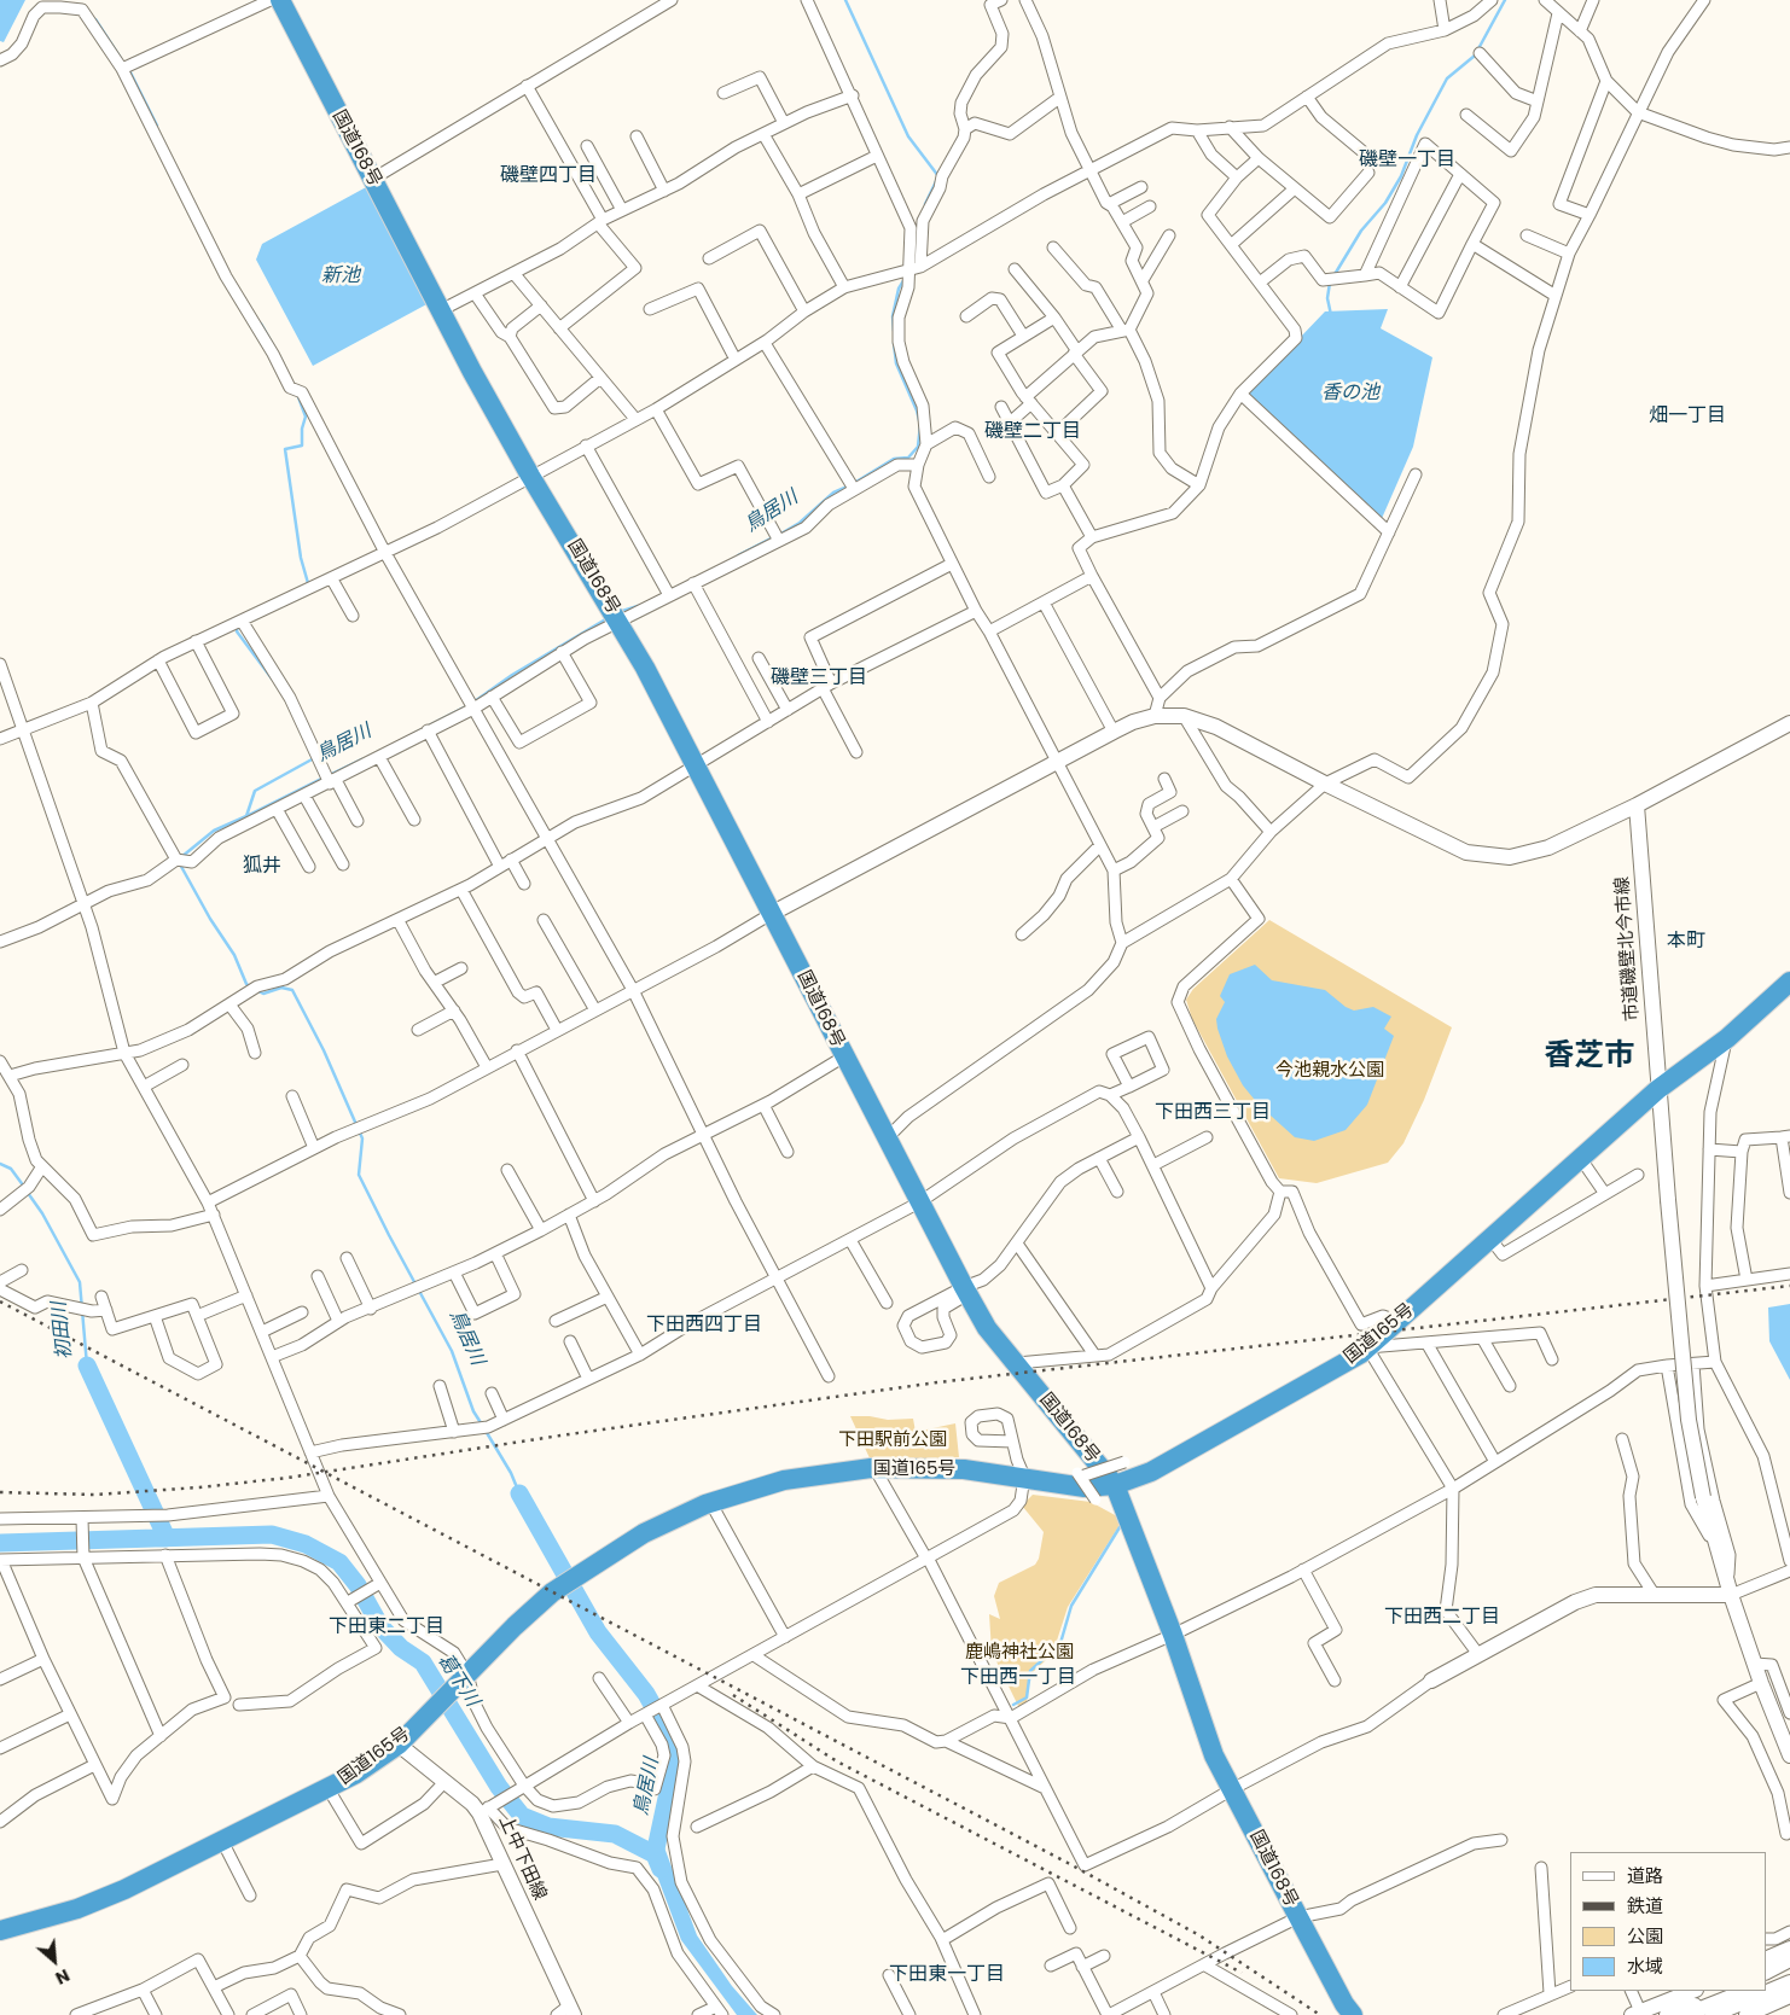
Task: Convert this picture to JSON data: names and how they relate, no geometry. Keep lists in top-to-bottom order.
{
  "streets": {
    "highway": ["国道168号", "国道165号"],
    "street": ["市道磯壁北今市線", "上中下田線"]
  },
  "crossings": [
    ["国道168号", "国道165号"],
    ["市道磯壁北今市線", "国道165号"],
    ["国道165号", "上中下田線"]
  ],
  "districts": [
    "磯壁一丁目",
    "磯壁四丁目",
    "畑一丁目",
    "磯壁二丁目",
    "磯壁三丁目",
    "狐井",
    "本町",
    "香芝市",
    "下田西三丁目",
    "下田西四丁目",
    "下田西二丁目",
    "下田東二丁目",
    "下田西一丁目",
    "下田東一丁目"
  ],
  "water": [
    "新池",
    "香の池",
    "鳥居川",
    "初田川",
    "葛下川"
  ],
  "parks": ["今池親水公園", "下田駅前公園", "鹿嶋神社公園"],
  "legend": [
    "道路",
    "鉄道",
    "公園",
    "水域"
  ],
  "north": "bottom right"
}
